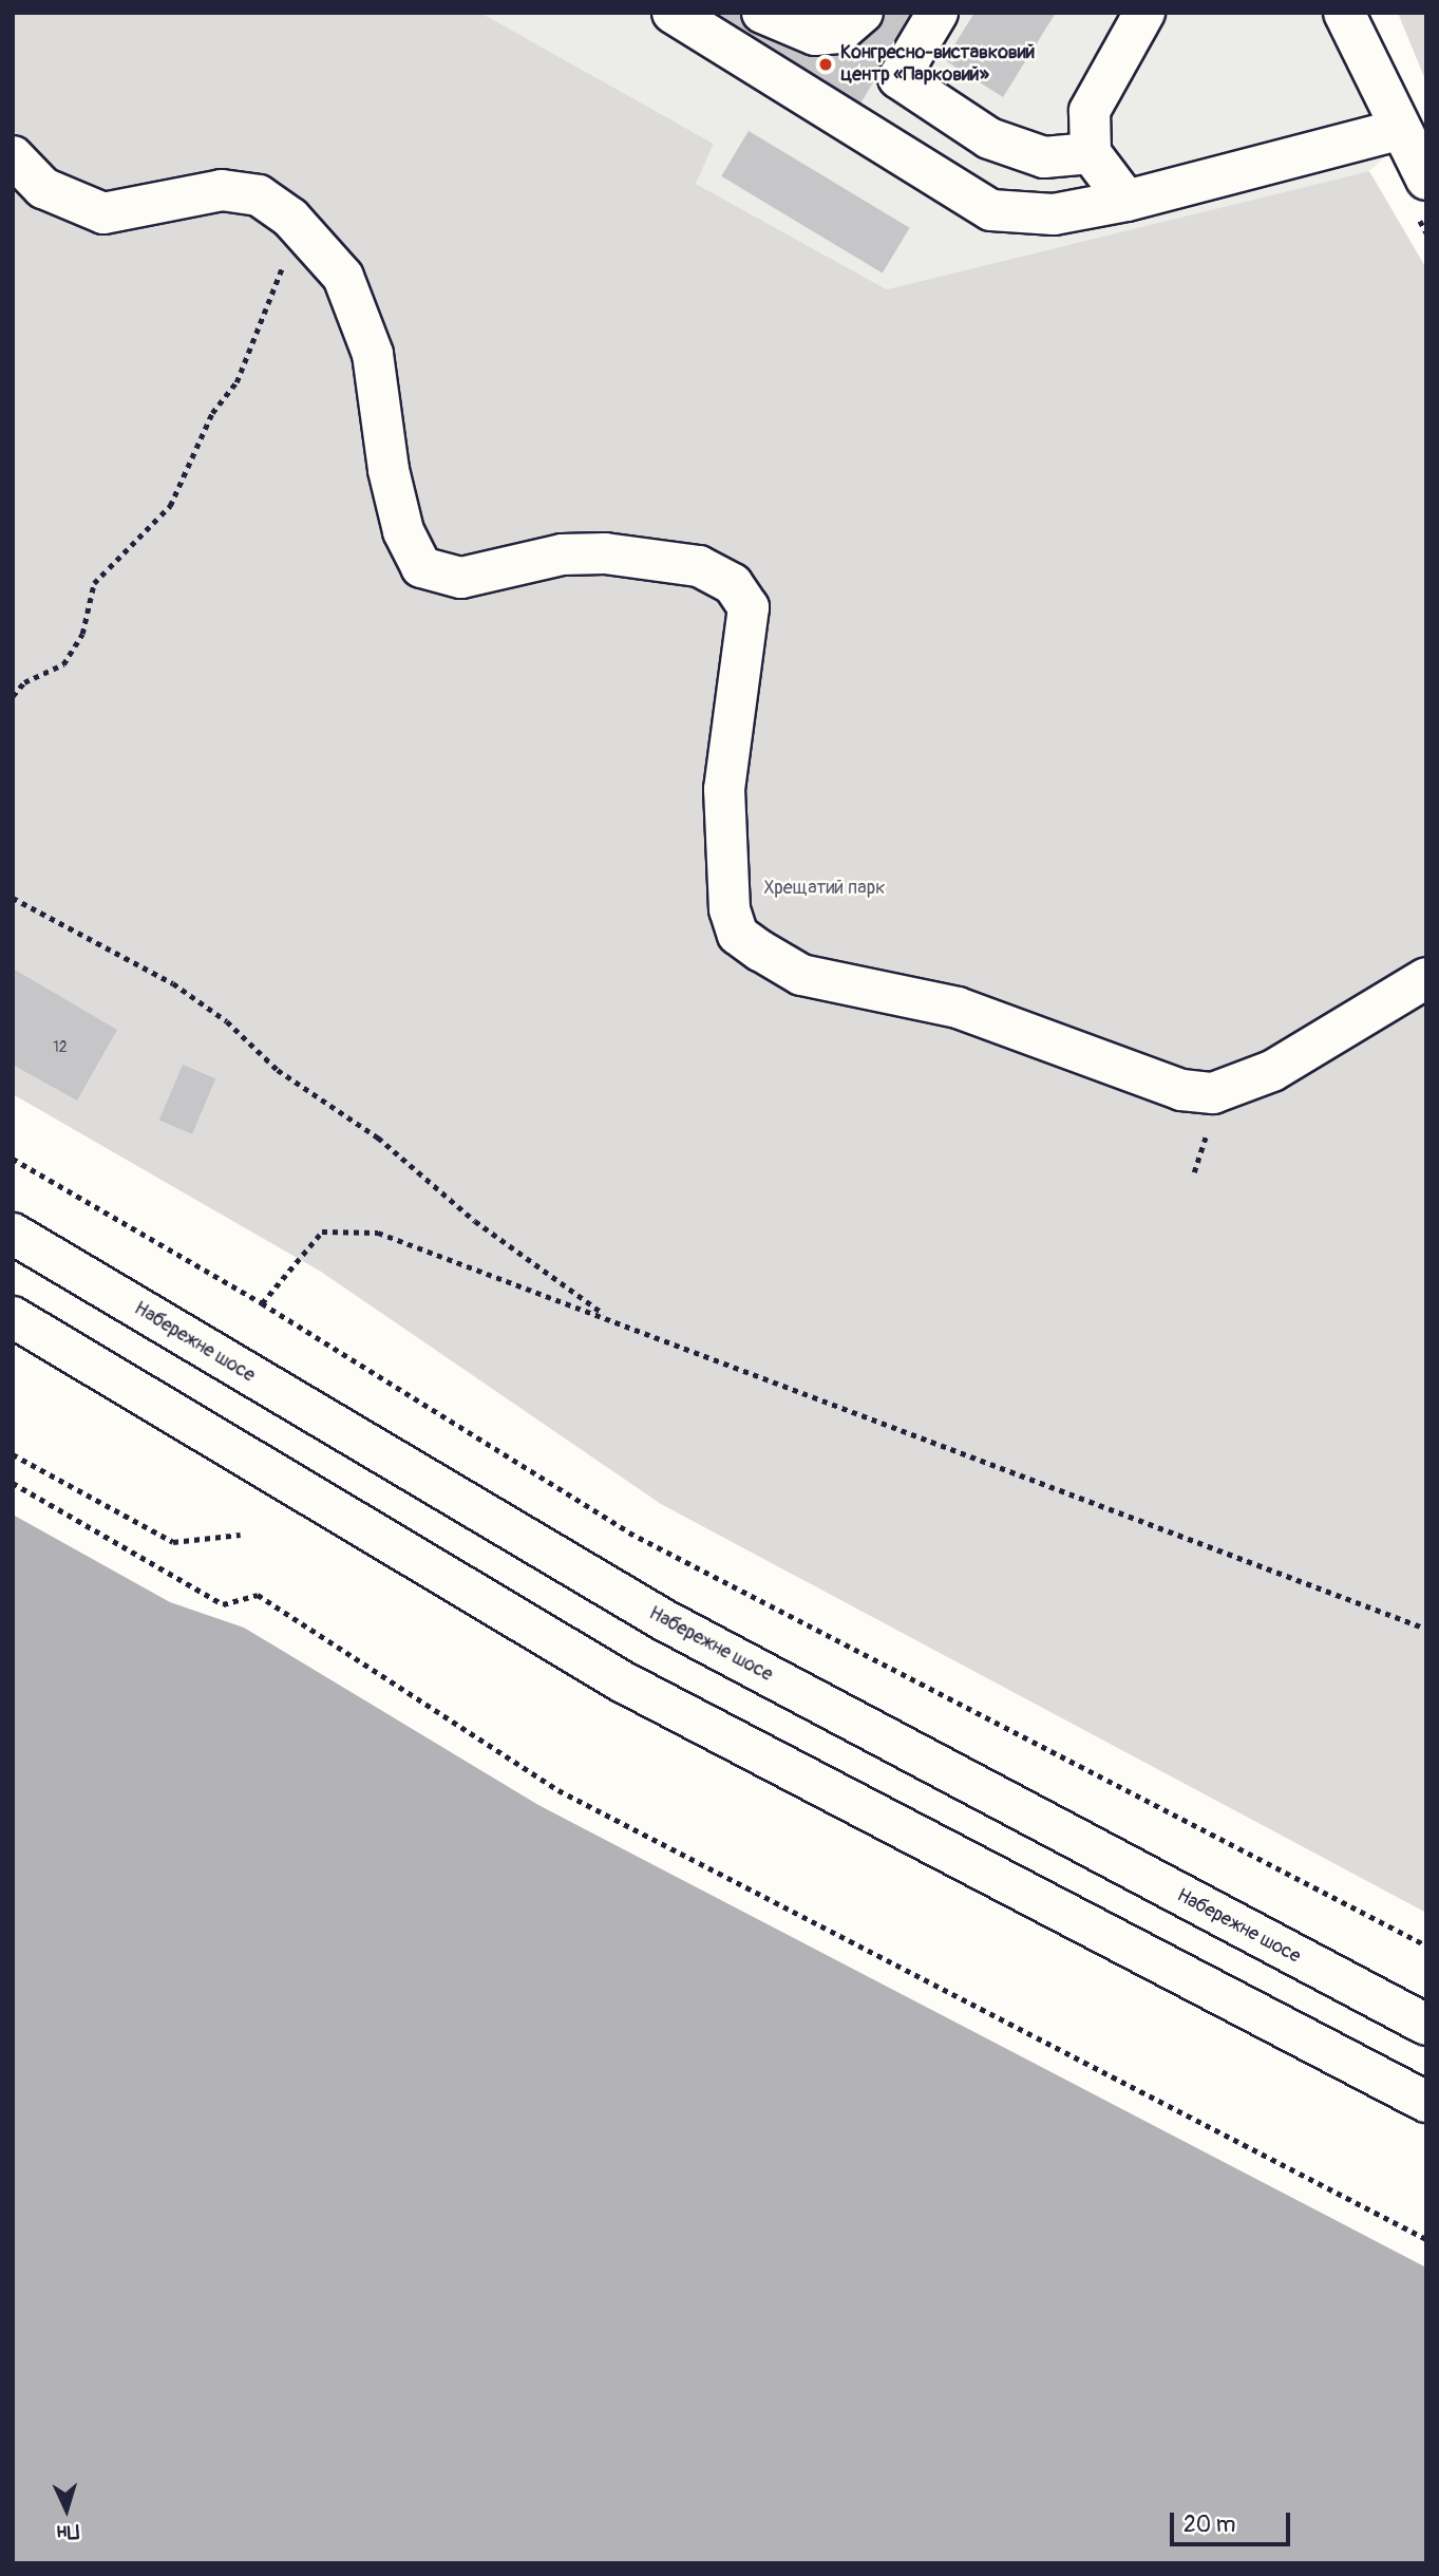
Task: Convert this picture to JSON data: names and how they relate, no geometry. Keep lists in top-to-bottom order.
{
  "streets": {
    "main road": ["Набережне шосе"]
  },
  "parks": ["Хрещатий парк"],
  "places": ["Конгресно-виставковий центр «Парковий»"],
  "house_numbers": ["12"],
  "scale_bar": "20 m",
  "north": "bottom"
}
